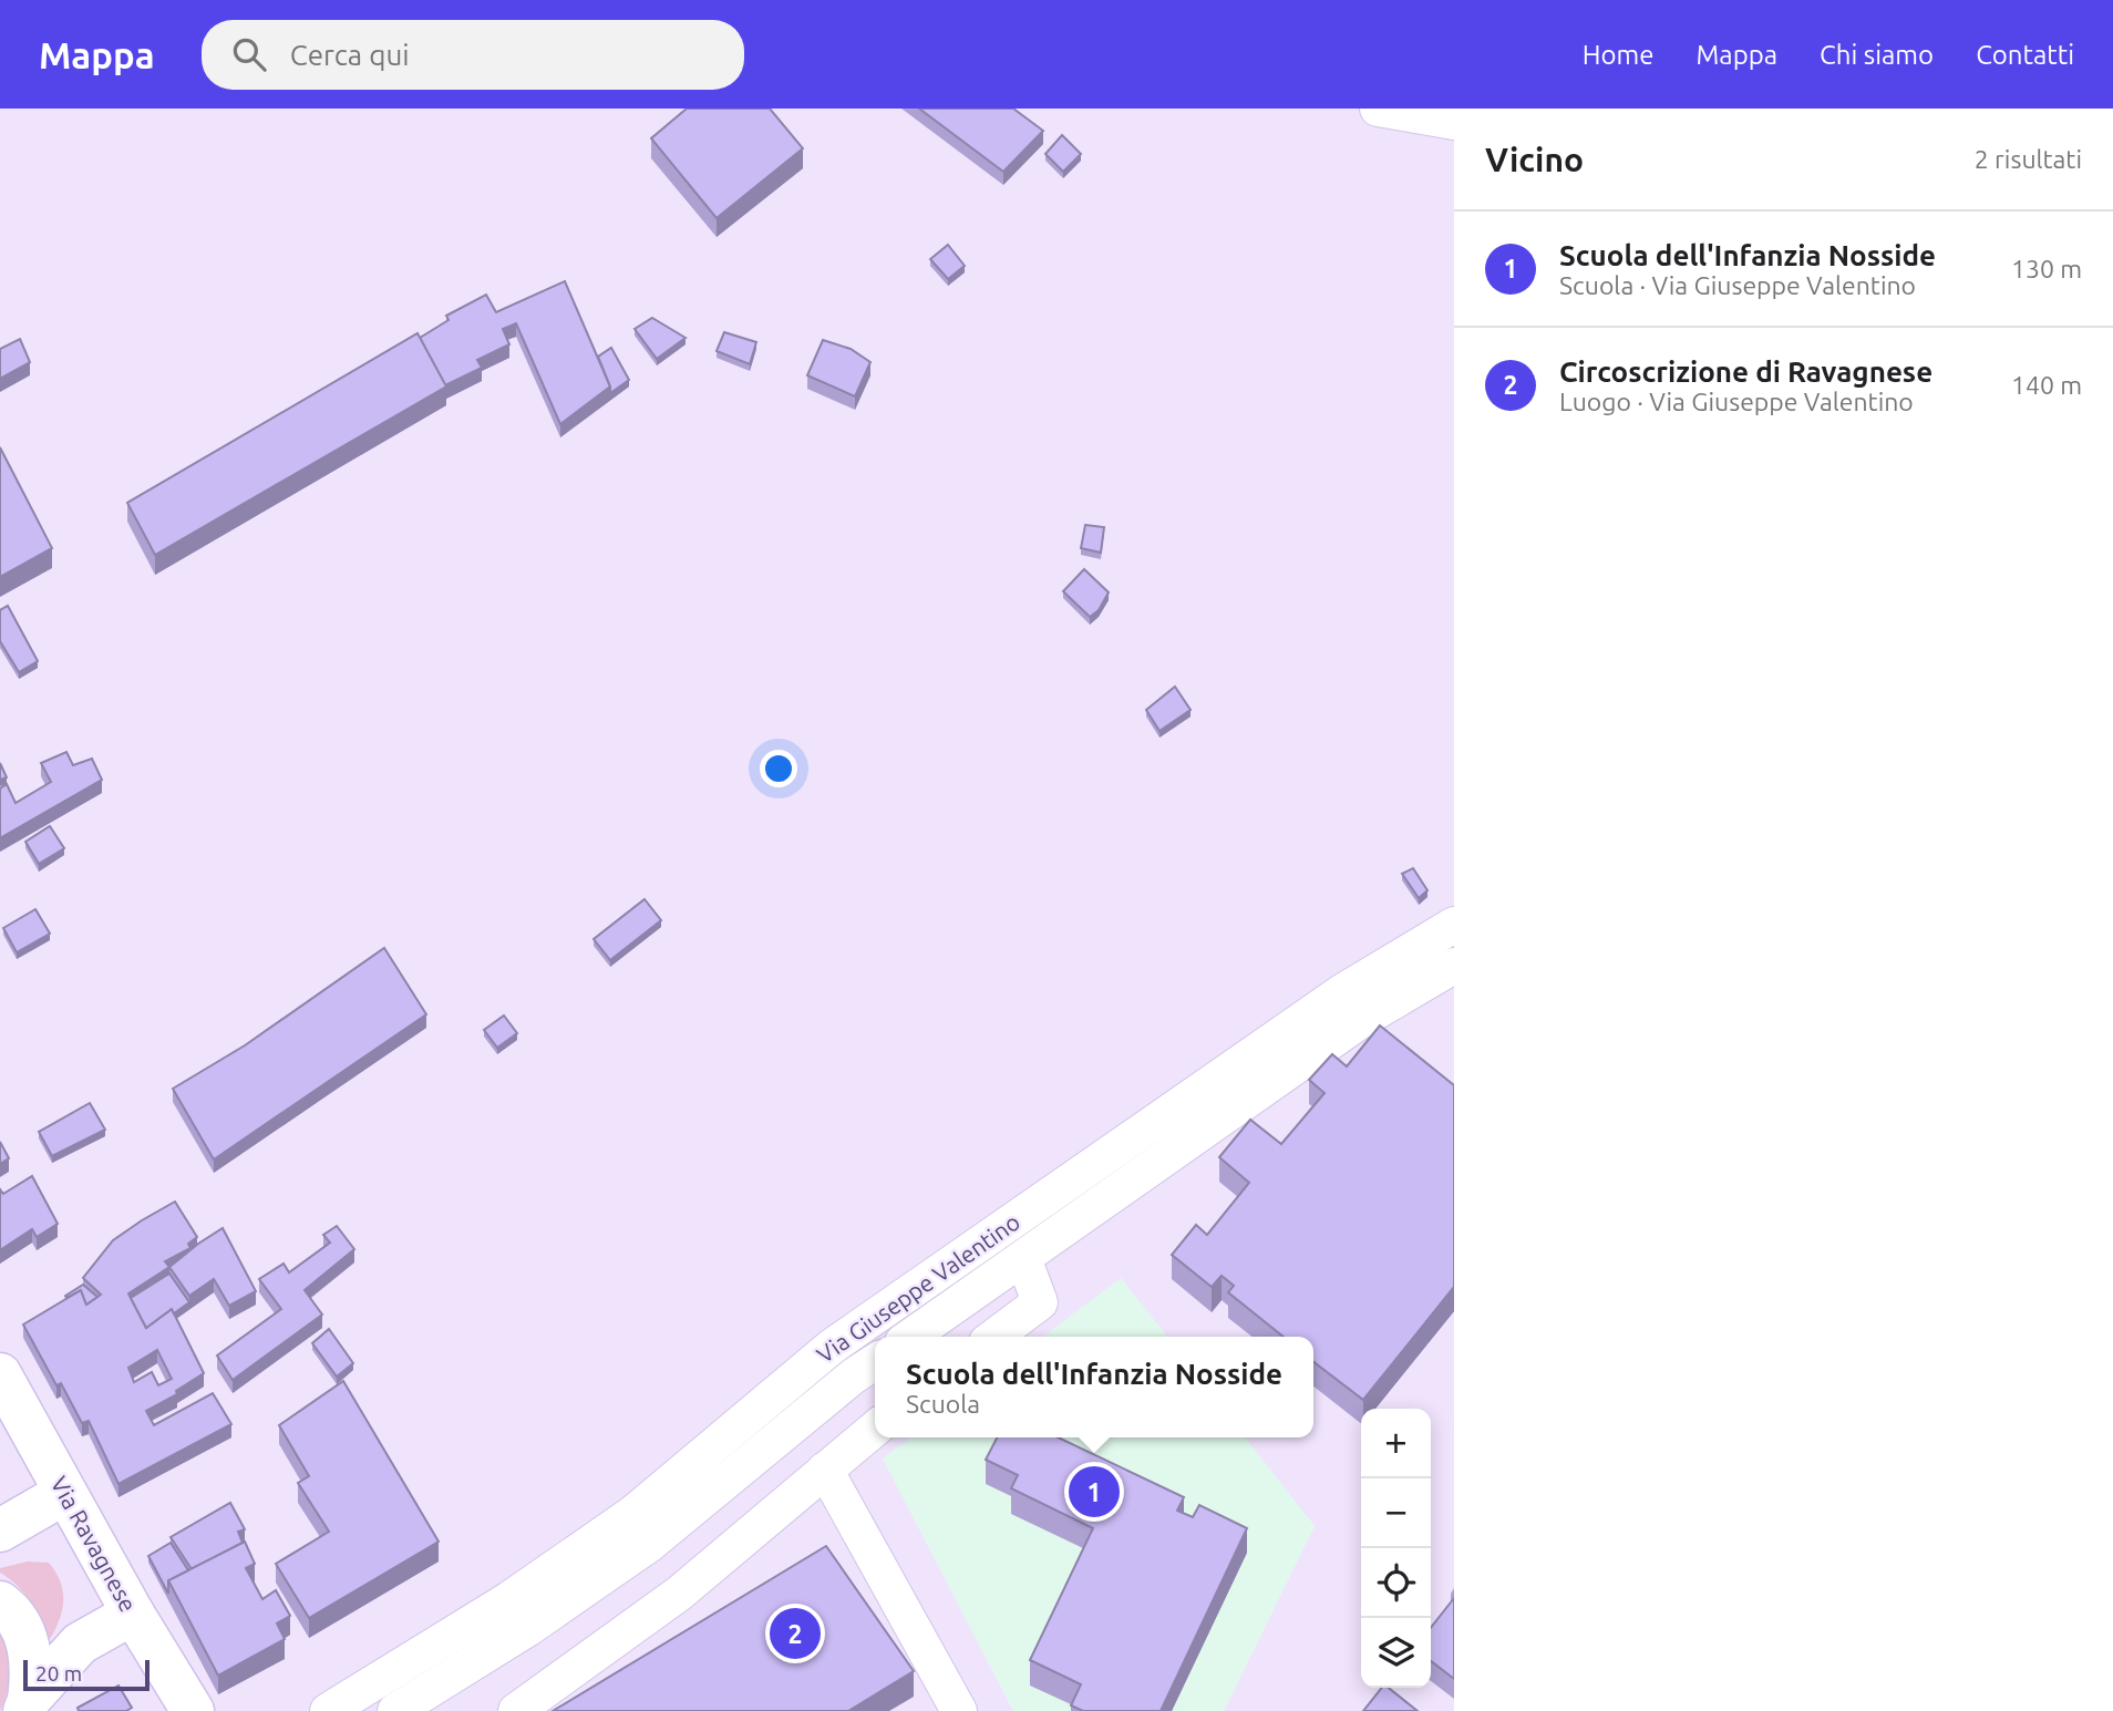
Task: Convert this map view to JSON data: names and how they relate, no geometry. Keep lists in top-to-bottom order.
{
  "streets": {
    "main road": ["Via Ravagnese"],
    "street": ["Via Giuseppe Valentino"]
  },
  "scale_bar": "20 m",
  "page": {
    "header": "Mappa",
    "search": "Cerca qui",
    "nav": [
      "Home",
      "Mappa",
      "Chi siamo",
      "Contatti"
    ],
    "heading": ["Vicino", "2 risultati"],
    "list": [
      {
        "mark": "1",
        "name": "Scuola dell'Infanzia Nosside",
        "note": "Scuola · Via Giuseppe Valentino",
        "value": "130 m"
      },
      {
        "mark": "2",
        "name": "Circoscrizione di Ravagnese",
        "note": "Luogo · Via Giuseppe Valentino",
        "value": "140 m"
      }
    ],
    "popup": ["Scuola dell'Infanzia Nosside", "Scuola"],
    "map_buttons": ["+", "−"],
    "pins": ["1", "2"],
    "scale": "20 m"
  }
}
